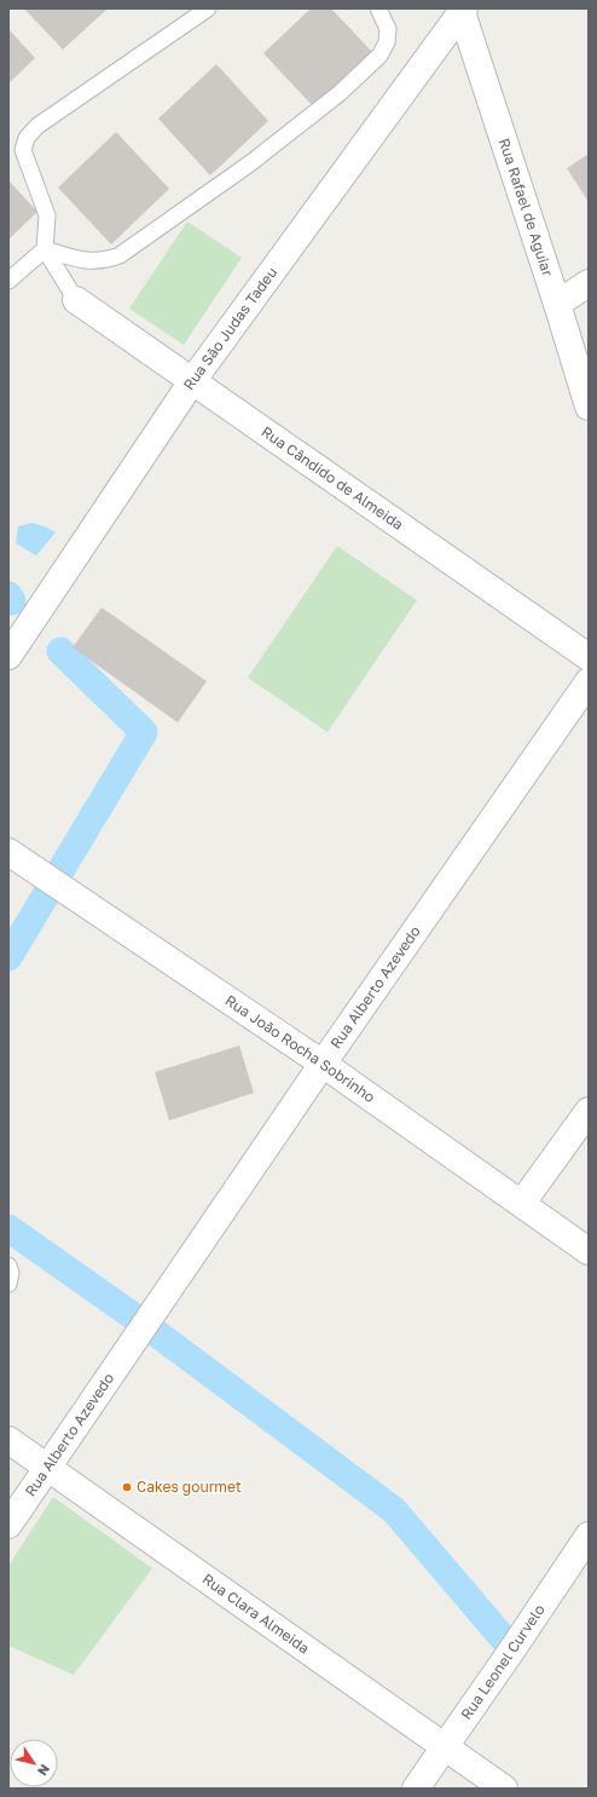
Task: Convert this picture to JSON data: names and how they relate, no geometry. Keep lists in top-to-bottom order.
{
  "streets": {
    "street": [
      "Rua Rafael de Aguiar",
      "Rua São Judas Tadeu",
      "Rua Cândido de Almeida",
      "Rua Alberto Azevedo",
      "Rua João Rocha Sobrinho",
      "Rua Clara Almeida",
      "Rua Leonel Curvelo"
    ]
  },
  "crossings": [
    ["Rua Rafael de Aguiar", "Rua São Judas Tadeu"],
    ["Rua São Judas Tadeu", "Rua Cândido de Almeida"],
    ["Rua Alberto Azevedo", "Rua João Rocha Sobrinho"],
    ["Rua Alberto Azevedo", "Rua Clara Almeida"],
    ["Rua Clara Almeida", "Rua Leonel Curvelo"]
  ],
  "places": ["Cakes gourmet"],
  "north": "bottom right"
}
